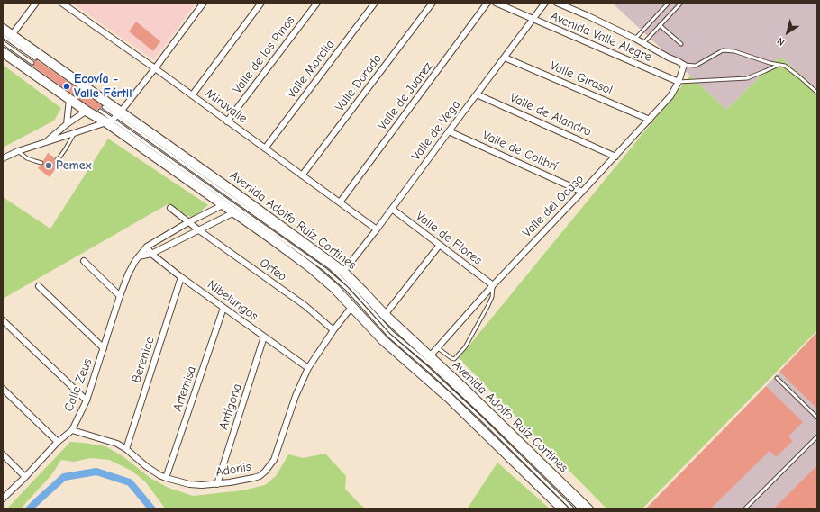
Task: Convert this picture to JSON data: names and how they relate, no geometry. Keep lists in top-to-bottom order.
{
  "streets": {
    "main road": ["Avenida Adolfo Ruíz Cortines"],
    "street": [
      "Avenida Valle Alegre",
      "Valle de los Pinos",
      "Valle Morelia",
      "Valle Girasol",
      "Valle Dorado",
      "Valle de Juárez",
      "Miravalle",
      "Valle de Alandro",
      "Valle de Vega",
      "Valle de Colibrí",
      "Valle del Ocaso",
      "Valle de Flores",
      "Orfeo",
      "Nibelungos",
      "Berenice",
      "Calle Zeus",
      "Artemisa",
      "Antígona",
      "Adonis"
    ]
  },
  "crossings": [
    ["Avenida Valle Alegre", "Valle de Vega"],
    ["Avenida Valle Alegre", "Valle del Ocaso"],
    ["Valle de los Pinos", "Miravalle"],
    ["Valle Morelia", "Miravalle"],
    ["Valle Girasol", "Valle de Vega"],
    ["Valle Girasol", "Valle del Ocaso"],
    ["Valle Dorado", "Miravalle"],
    ["Valle de Juárez", "Miravalle"],
    ["Miravalle", "Valle de Vega"],
    ["Valle de Alandro", "Valle de Vega"],
    ["Valle de Alandro", "Valle del Ocaso"],
    ["Valle de Vega", "Valle de Colibrí"],
    ["Valle de Vega", "Avenida Adolfo Ruíz Cortines"],
    ["Valle de Vega", "Valle de Flores"],
    ["Valle de Colibrí", "Valle del Ocaso"],
    ["Valle del Ocaso", "Avenida Adolfo Ruíz Cortines"],
    ["Valle del Ocaso", "Valle de Flores"],
    ["Avenida Adolfo Ruíz Cortines", "Calle Zeus"],
    ["Avenida Adolfo Ruíz Cortines", "Adonis"],
    ["Orfeo", "Calle Zeus"],
    ["Orfeo", "Adonis"],
    ["Nibelungos", "Berenice"],
    ["Nibelungos", "Calle Zeus"],
    ["Nibelungos", "Artemisa"],
    ["Nibelungos", "Antígona"],
    ["Nibelungos", "Adonis"],
    ["Berenice", "Adonis"],
    ["Calle Zeus", "Adonis"],
    ["Artemisa", "Adonis"],
    ["Antígona", "Adonis"]
  ],
  "places": ["Ecovía - Valle Fértil", "Pemex"],
  "north": "bottom left"
}
